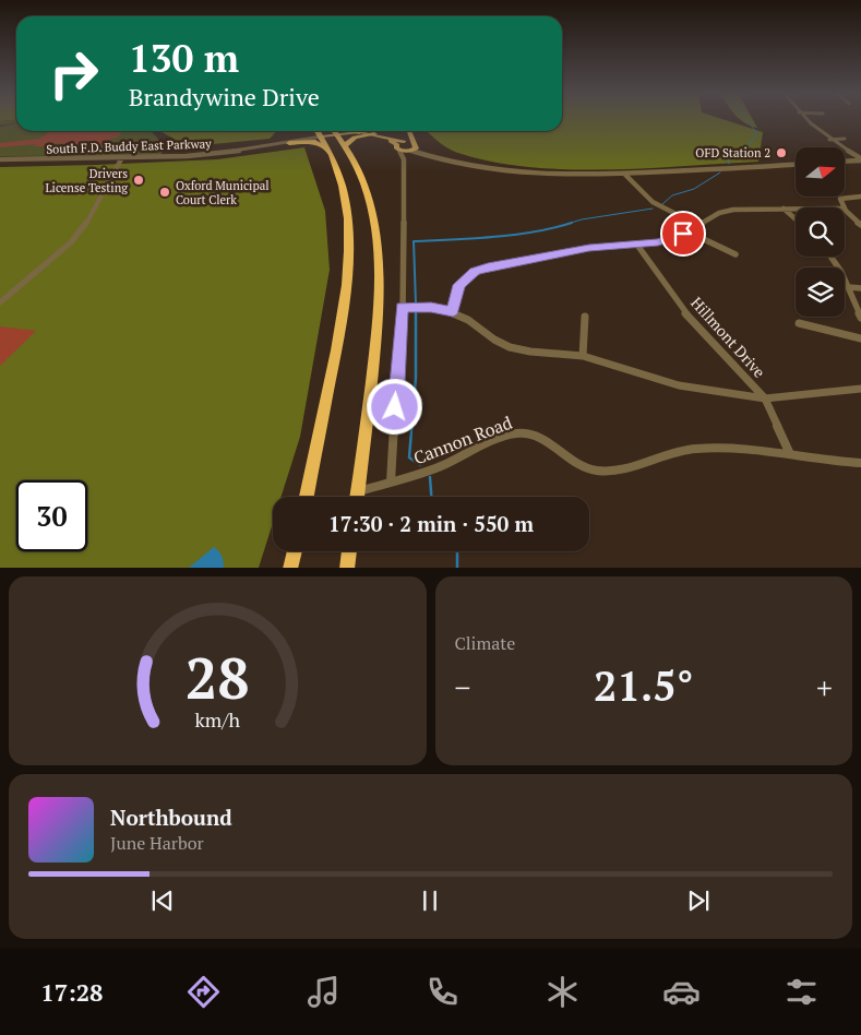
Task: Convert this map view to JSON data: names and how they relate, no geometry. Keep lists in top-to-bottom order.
{
  "streets": {
    "street": ["South F.D. Buddy East Parkway", "Hillmont Drive", "Cannon Road"]
  },
  "crossings": [
    ["Hillmont Drive", "Cannon Road"]
  ],
  "places": ["OFD Station 2", "Drivers License Testing", "Oxford Municipal Court Clerk"],
  "north": "right",
  "page": {
    "turn": ["130 m", "Brandywine Drive"],
    "limit": "30",
    "trip": "17:30 · 2 min · 550 m",
    "tile": "Climate",
    "heat": ["−", "21.5°", "+"],
    "song": ["Northbound", "June Harbor"],
    "tabs": "17:28",
    "gauge": ["28", "km/h"]
  }
}
